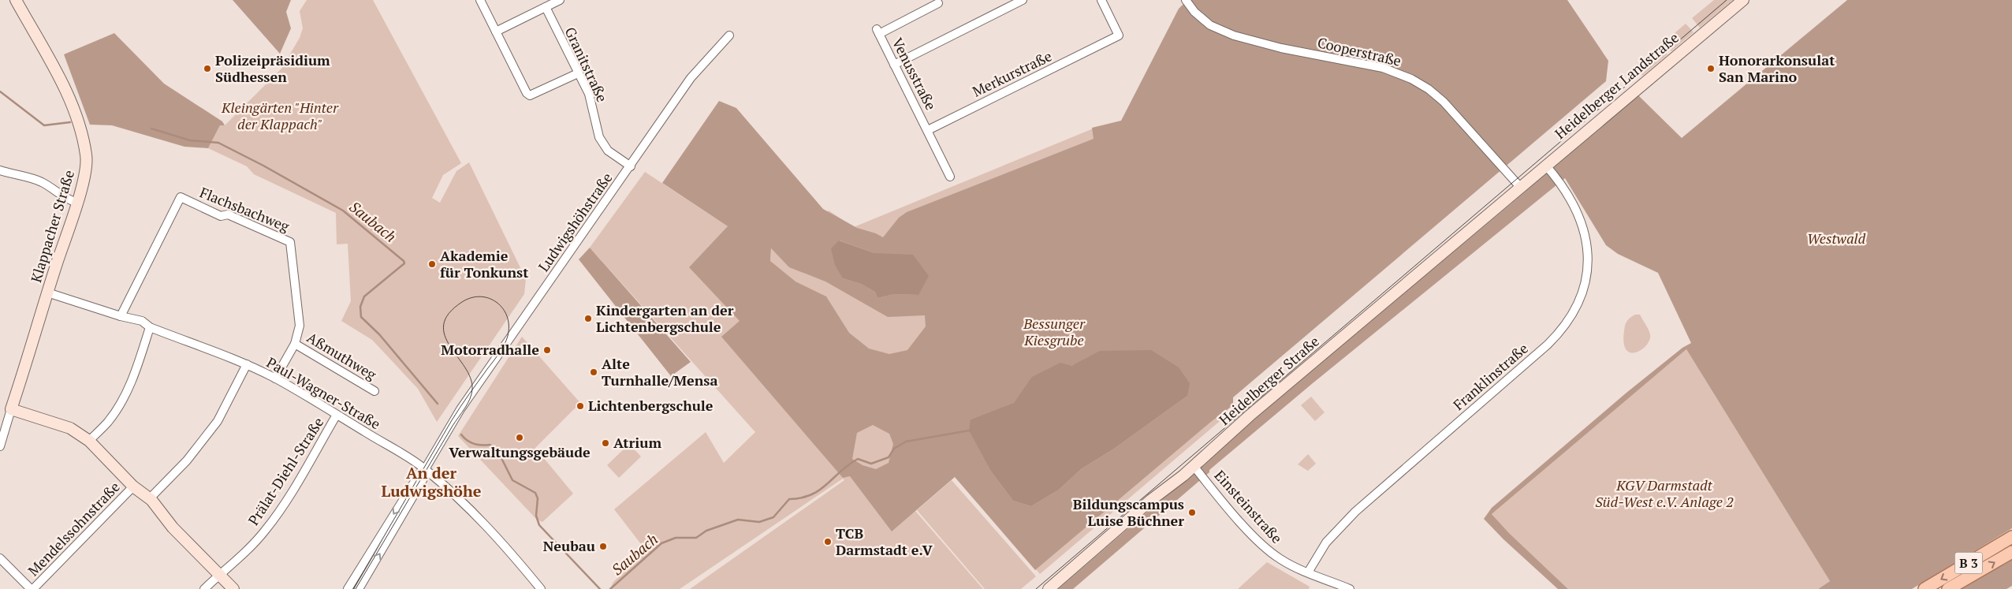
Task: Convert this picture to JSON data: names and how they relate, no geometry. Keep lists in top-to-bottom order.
{
  "streets": {
    "main road": ["B 3"],
    "street": [
      "Cooperstraße",
      "Granitstraße",
      "Venusstraße",
      "Merkurstraße",
      "Heidelberger Landstraße",
      "Flachsbachweg",
      "Ludwigshöhstraße",
      "Klappacher Straße",
      "Aßmuthweg",
      "Franklinstraße",
      "Heidelberger Straße",
      "Paul-Wagner-Straße",
      "Prälat-Diehl-Straße",
      "Einsteinstraße",
      "Mendelssohnstraße"
    ]
  },
  "crossings": [
    ["Cooperstraße", "Heidelberger Landstraße"],
    ["Granitstraße", "Ludwigshöhstraße"],
    ["Venusstraße", "Merkurstraße"],
    ["Heidelberger Landstraße", "Franklinstraße"],
    ["Heidelberger Landstraße", "Heidelberger Straße"],
    ["Flachsbachweg", "Aßmuthweg"],
    ["Flachsbachweg", "Paul-Wagner-Straße"],
    ["Ludwigshöhstraße", "Paul-Wagner-Straße"],
    ["Klappacher Straße", "Paul-Wagner-Straße"],
    ["Franklinstraße", "Einsteinstraße"],
    ["Heidelberger Straße", "Einsteinstraße"],
    ["Paul-Wagner-Straße", "Prälat-Diehl-Straße"]
  ],
  "districts": ["An der Ludwigshöhe"],
  "water": ["Saubach"],
  "parks": [
    "Kleingärten \"Hinter der Klappach\"",
    "Westwald",
    "Bessunger Kiesgrube",
    "KGV Darmstadt Süd-West e.V. Anlage 2"
  ],
  "places": [
    "Polizeipräsidium Südhessen",
    "Honorarkonsulat San Marino",
    "Akademie für Tonkunst",
    "Kindergarten an der Lichtenbergschule",
    "Motorradhalle",
    "Alte Turnhalle/Mensa",
    "Lichtenbergschule",
    "Verwaltungsgebäude",
    "Atrium",
    "Bildungscampus Luise Büchner",
    "TCB Darmstadt e.V",
    "Neubau"
  ]
}
